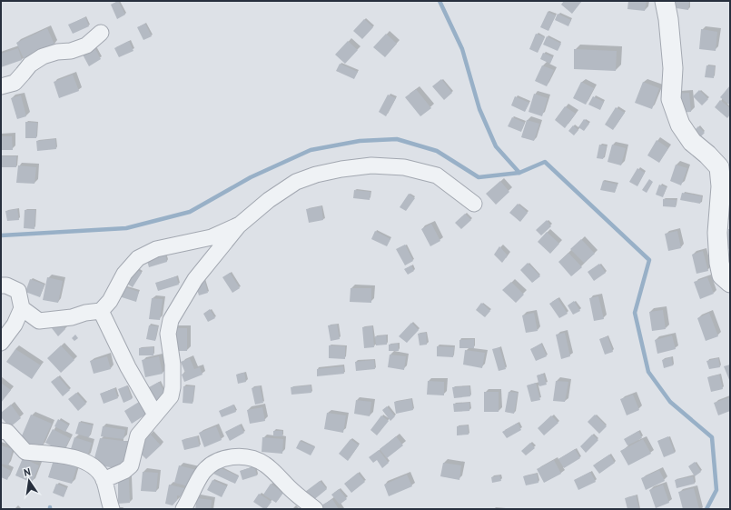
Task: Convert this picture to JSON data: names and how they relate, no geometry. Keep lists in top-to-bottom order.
{
  "north": "top"
}
